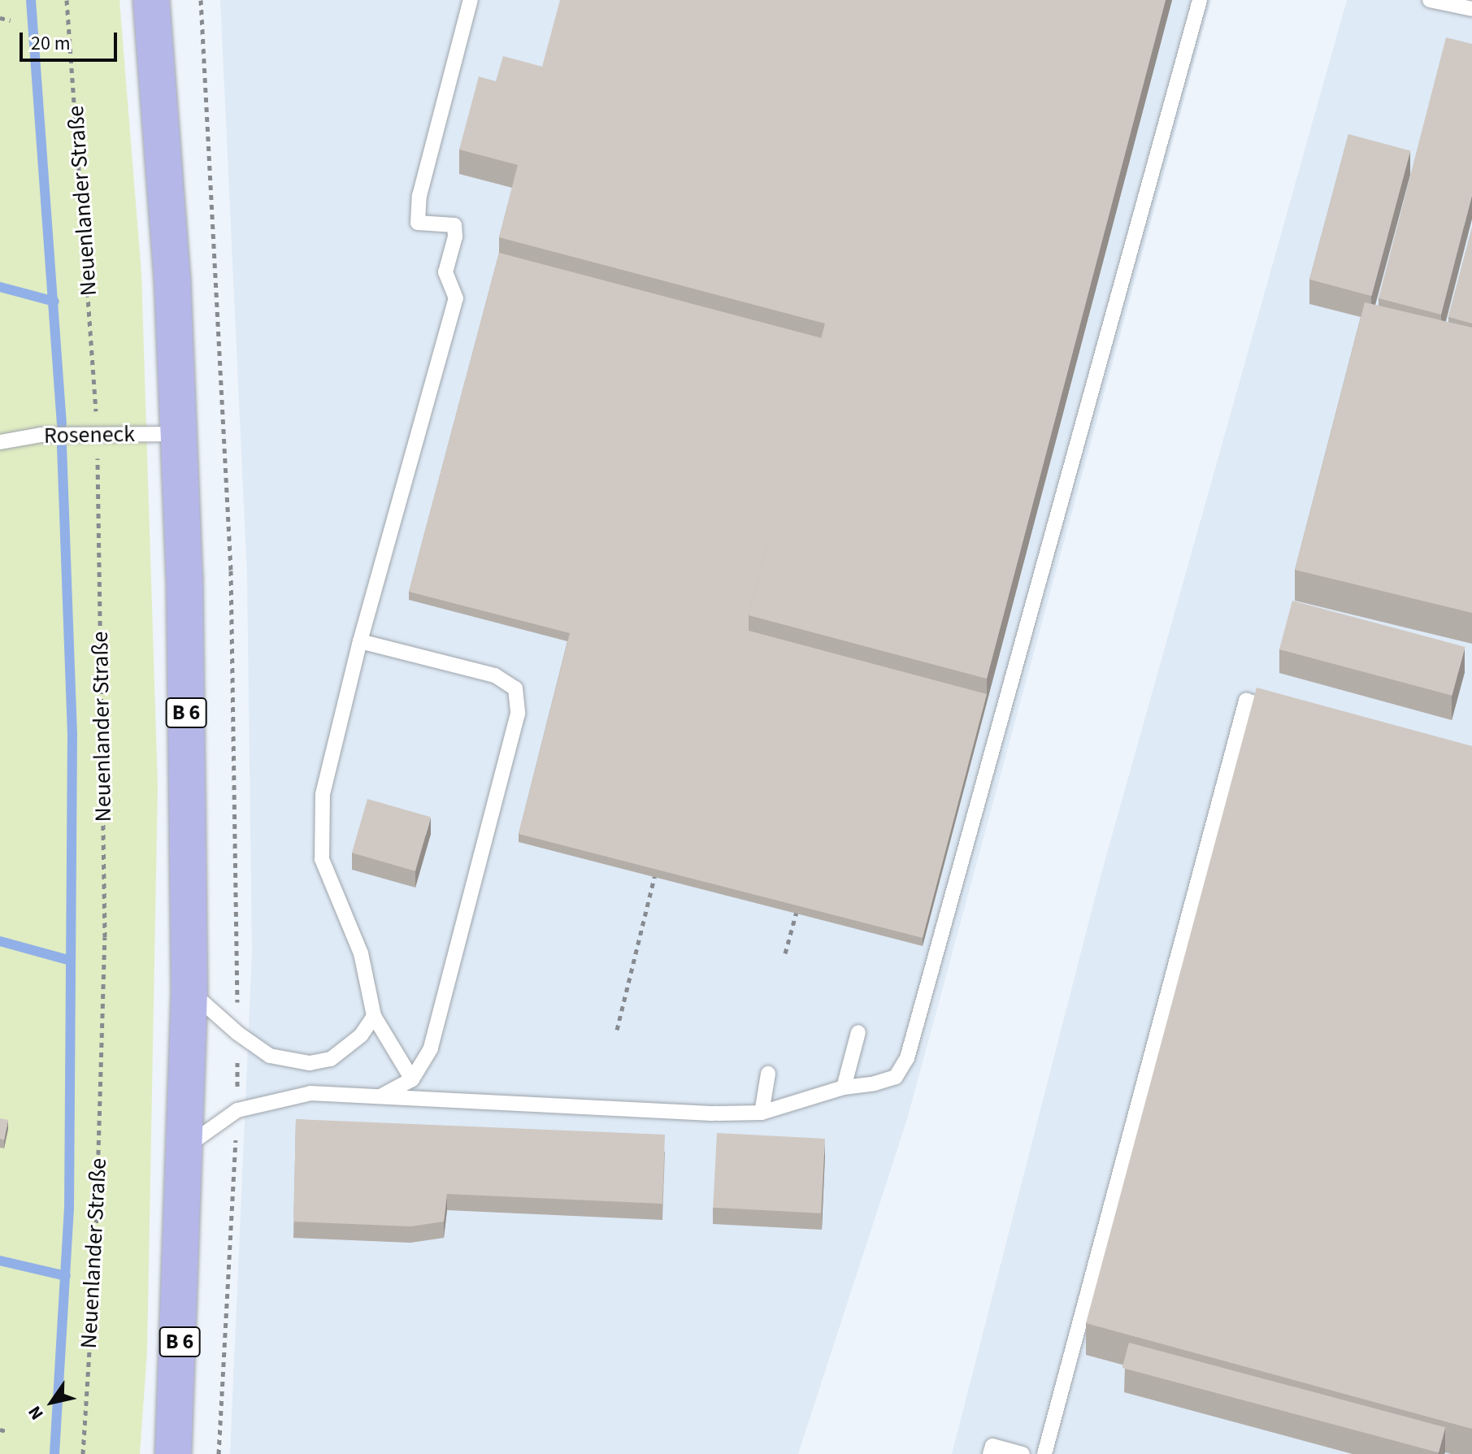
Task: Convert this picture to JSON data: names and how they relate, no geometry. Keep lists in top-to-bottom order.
{
  "streets": {
    "main road": ["B 6"],
    "lane": ["Roseneck"],
    "path": ["Neuenlander Straße"]
  },
  "crossings": [
    ["Neuenlander Straße", "Roseneck"],
    ["Roseneck", "B 6"]
  ],
  "scale_bar": "20 m",
  "north": "bottom left"
}
